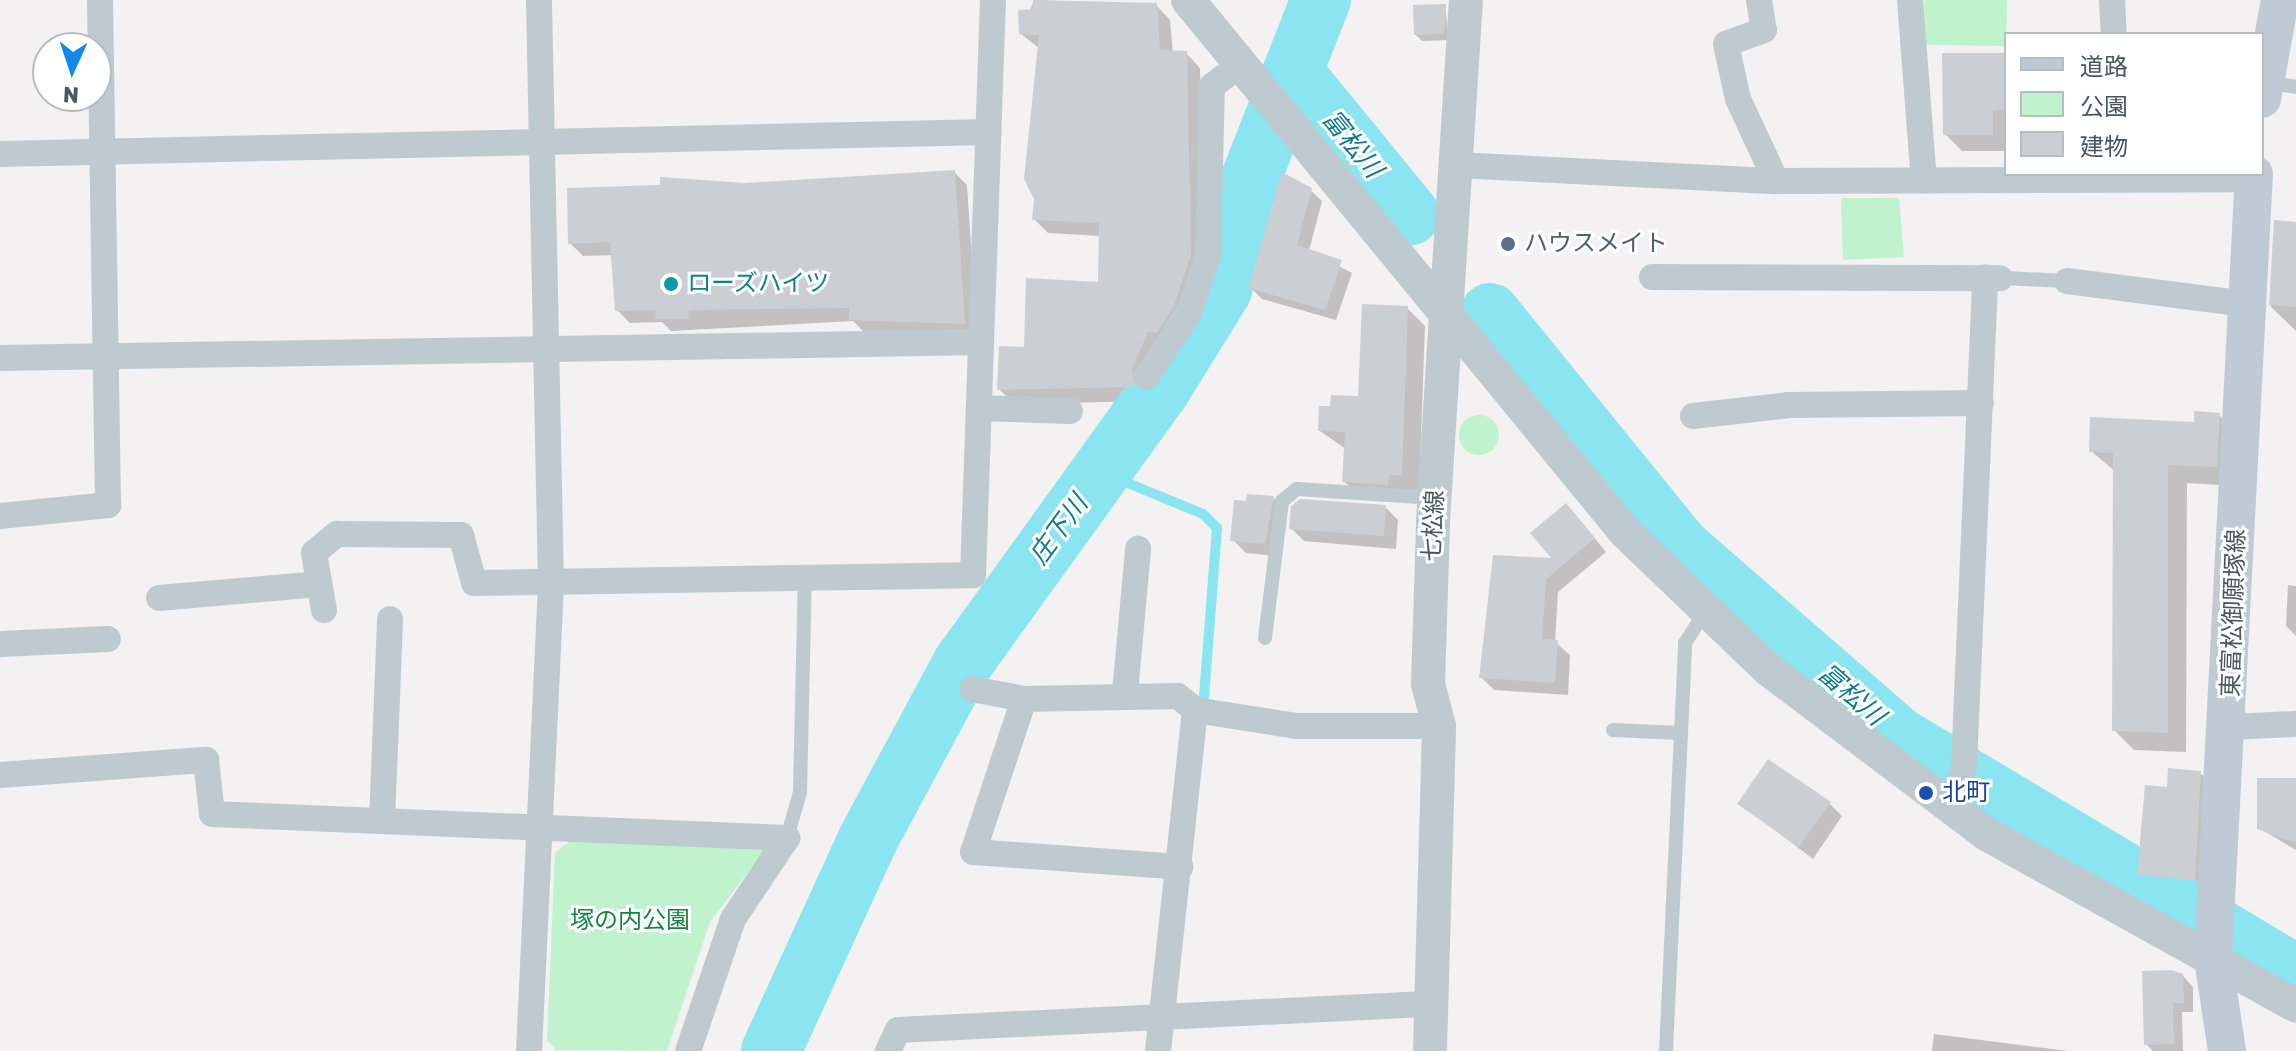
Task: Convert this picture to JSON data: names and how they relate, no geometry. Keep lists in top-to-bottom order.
{
  "streets": {
    "main road": ["東富松御願塚線"],
    "street": ["七松線"]
  },
  "water": ["富松川", "庄下川"],
  "parks": ["塚の内公園"],
  "places": ["ハウスメイト", "ローズハイツ", "北町"],
  "legend": ["道路", "公園", "建物"],
  "north": "bottom"
}
